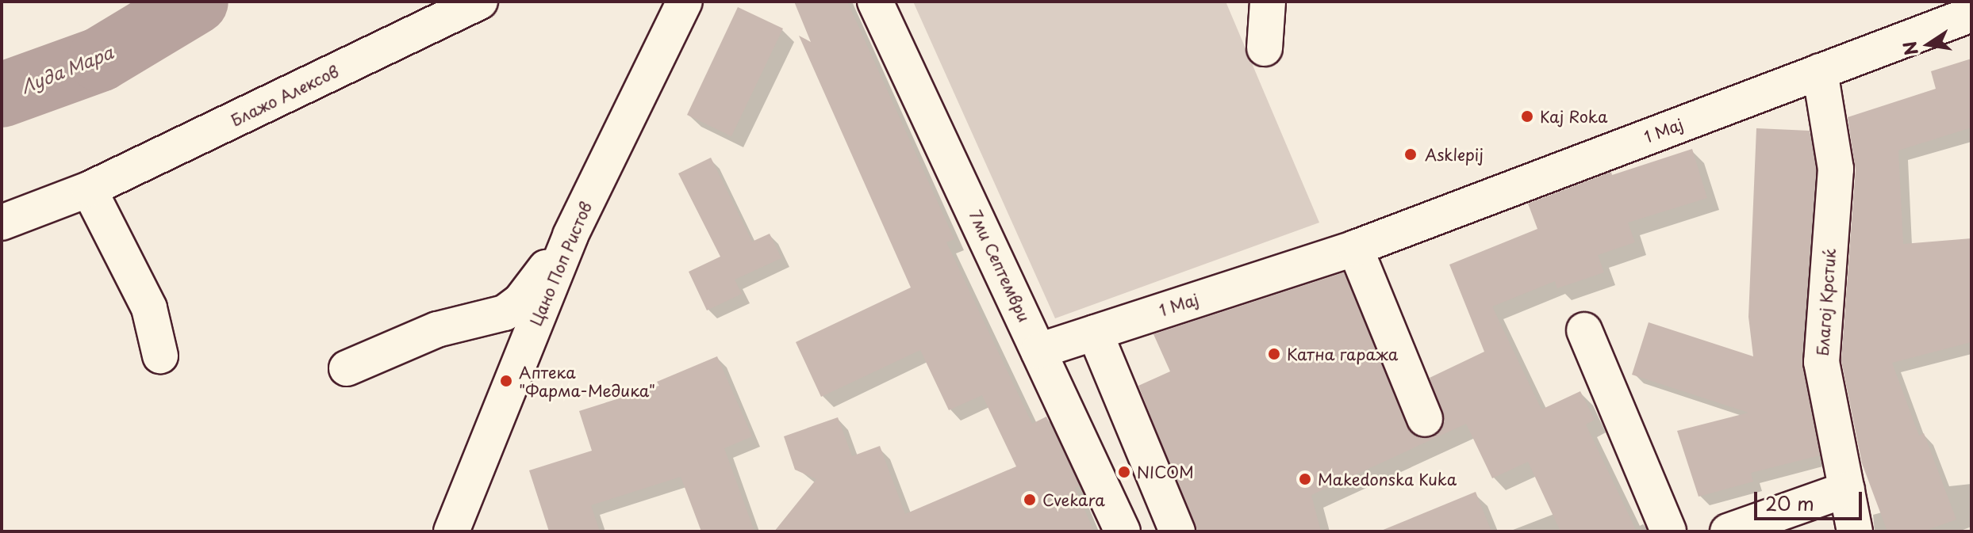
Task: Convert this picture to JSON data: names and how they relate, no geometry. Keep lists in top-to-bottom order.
{
  "streets": {
    "street": [
      "Блажо Алексов",
      "1 Maj",
      "Цано Поп Ристов",
      "7ми Септември",
      "Благој Крстиќ"
    ]
  },
  "crossings": [
    ["1 Maj", "7ми Септември"],
    ["1 Maj", "Благој Крстиќ"]
  ],
  "water": ["Луда Мара"],
  "places": [
    "Kaj Roka",
    "Asklepij",
    "Катна гаража",
    "Аптека \"Фарма-Медика\"",
    "NICOM",
    "Makedonska Kuka",
    "Cvekara"
  ],
  "scale_bar": "20 m",
  "north": "left"
}
